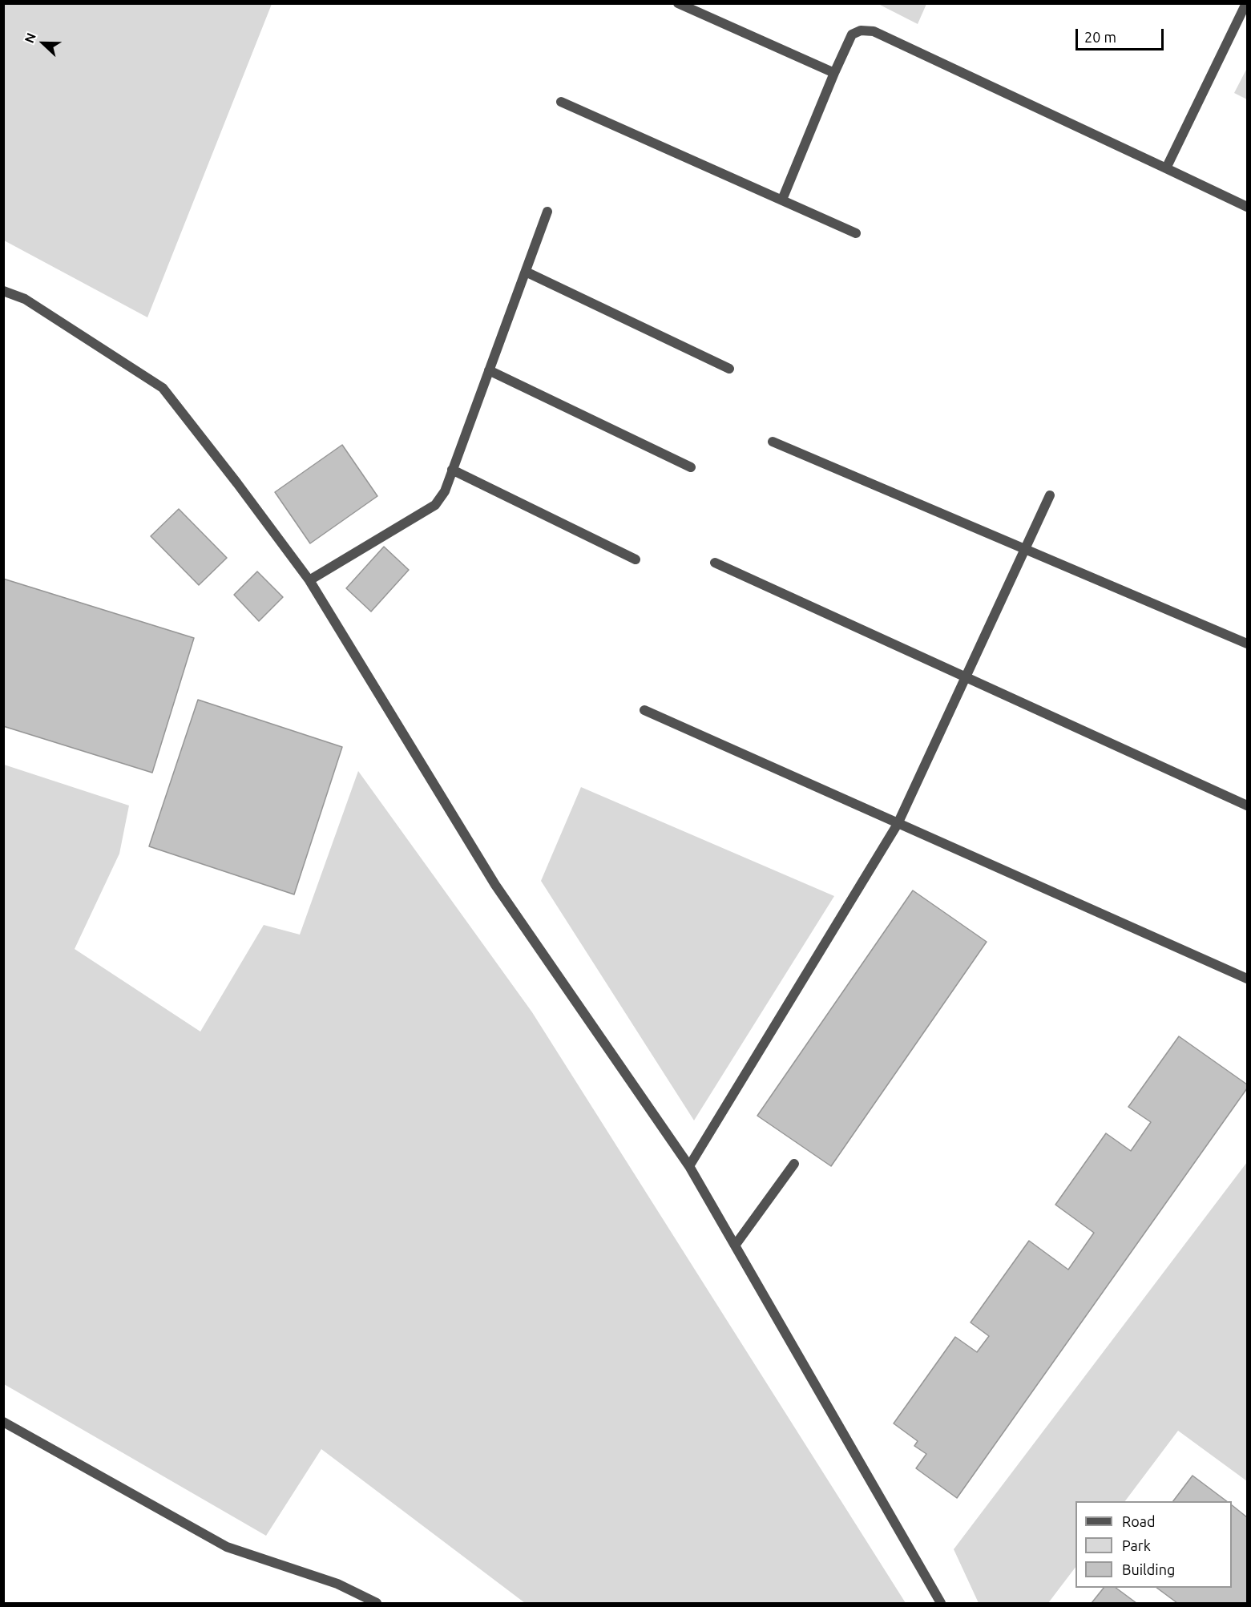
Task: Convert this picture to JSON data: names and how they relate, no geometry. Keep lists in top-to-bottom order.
{
  "legend": ["Road", "Park", "Building"],
  "scale_bar": "20 m",
  "north": "left"
}
